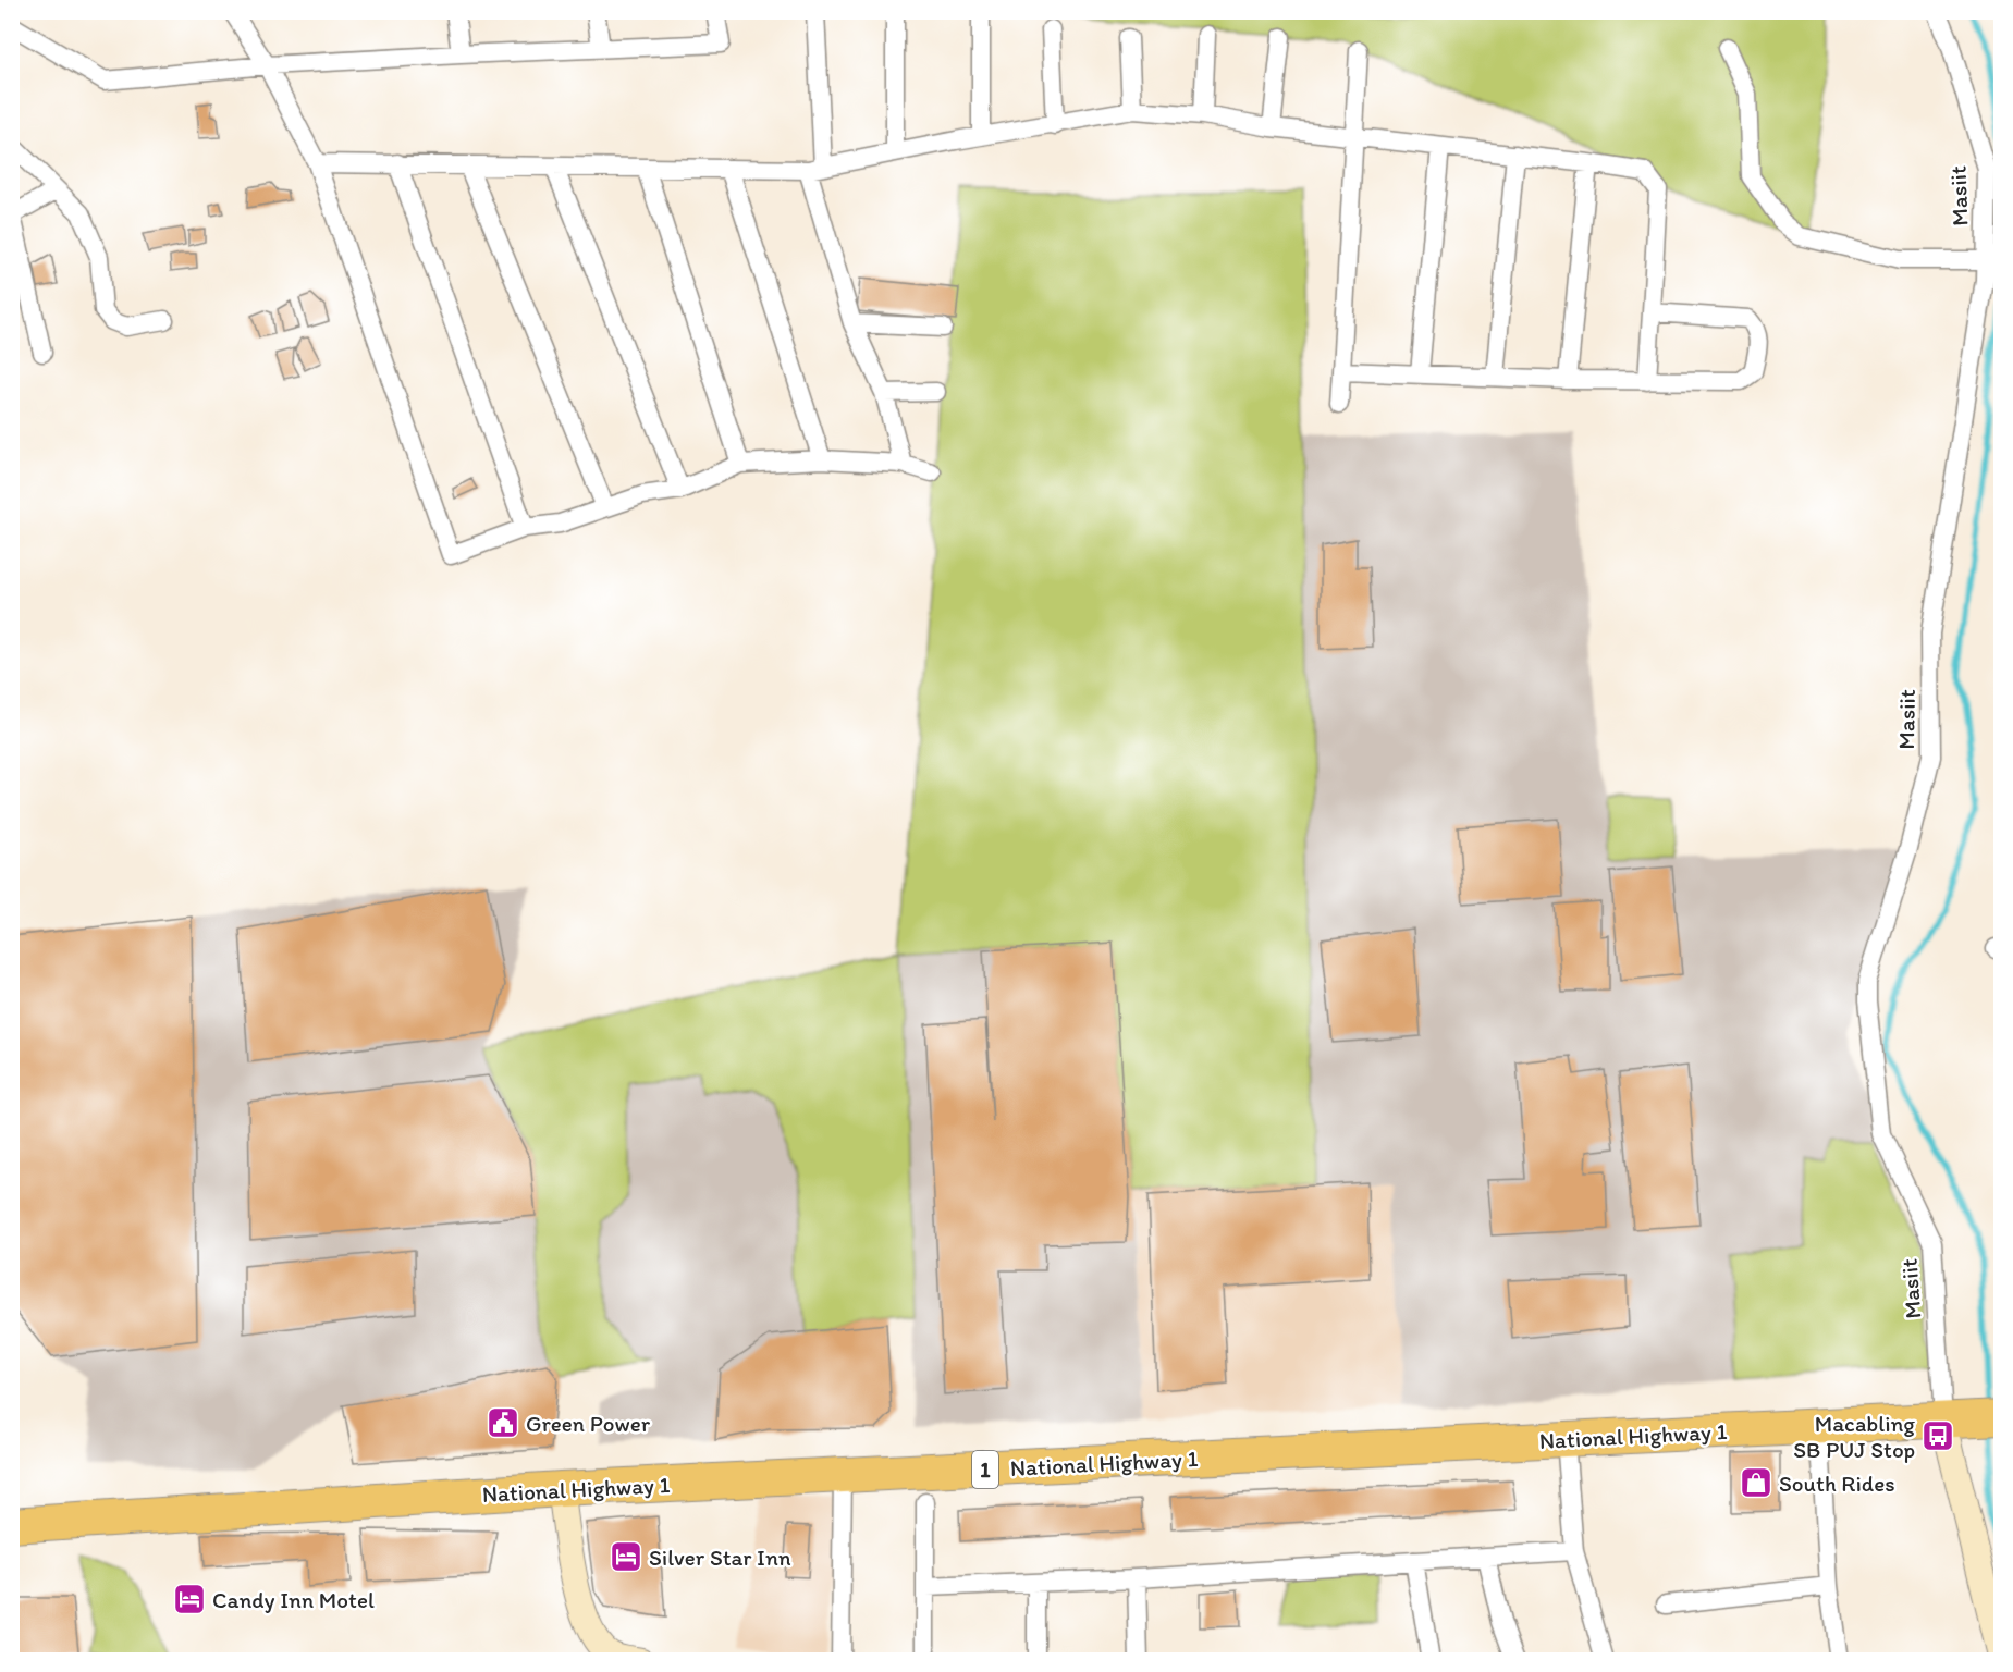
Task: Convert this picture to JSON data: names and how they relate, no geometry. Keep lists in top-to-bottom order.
{
  "streets": {
    "highway": ["National Highway 1", "1"],
    "street": ["Masiit"]
  },
  "crossings": [
    ["Masiit", "National Highway 1"]
  ],
  "places": {
    "public building": ["Green Power"],
    "bus stop": ["Macabling SB PUJ Stop"],
    "shop": ["South Rides"],
    "hotel": ["Silver Star Inn", "Candy Inn Motel"]
  }
}
